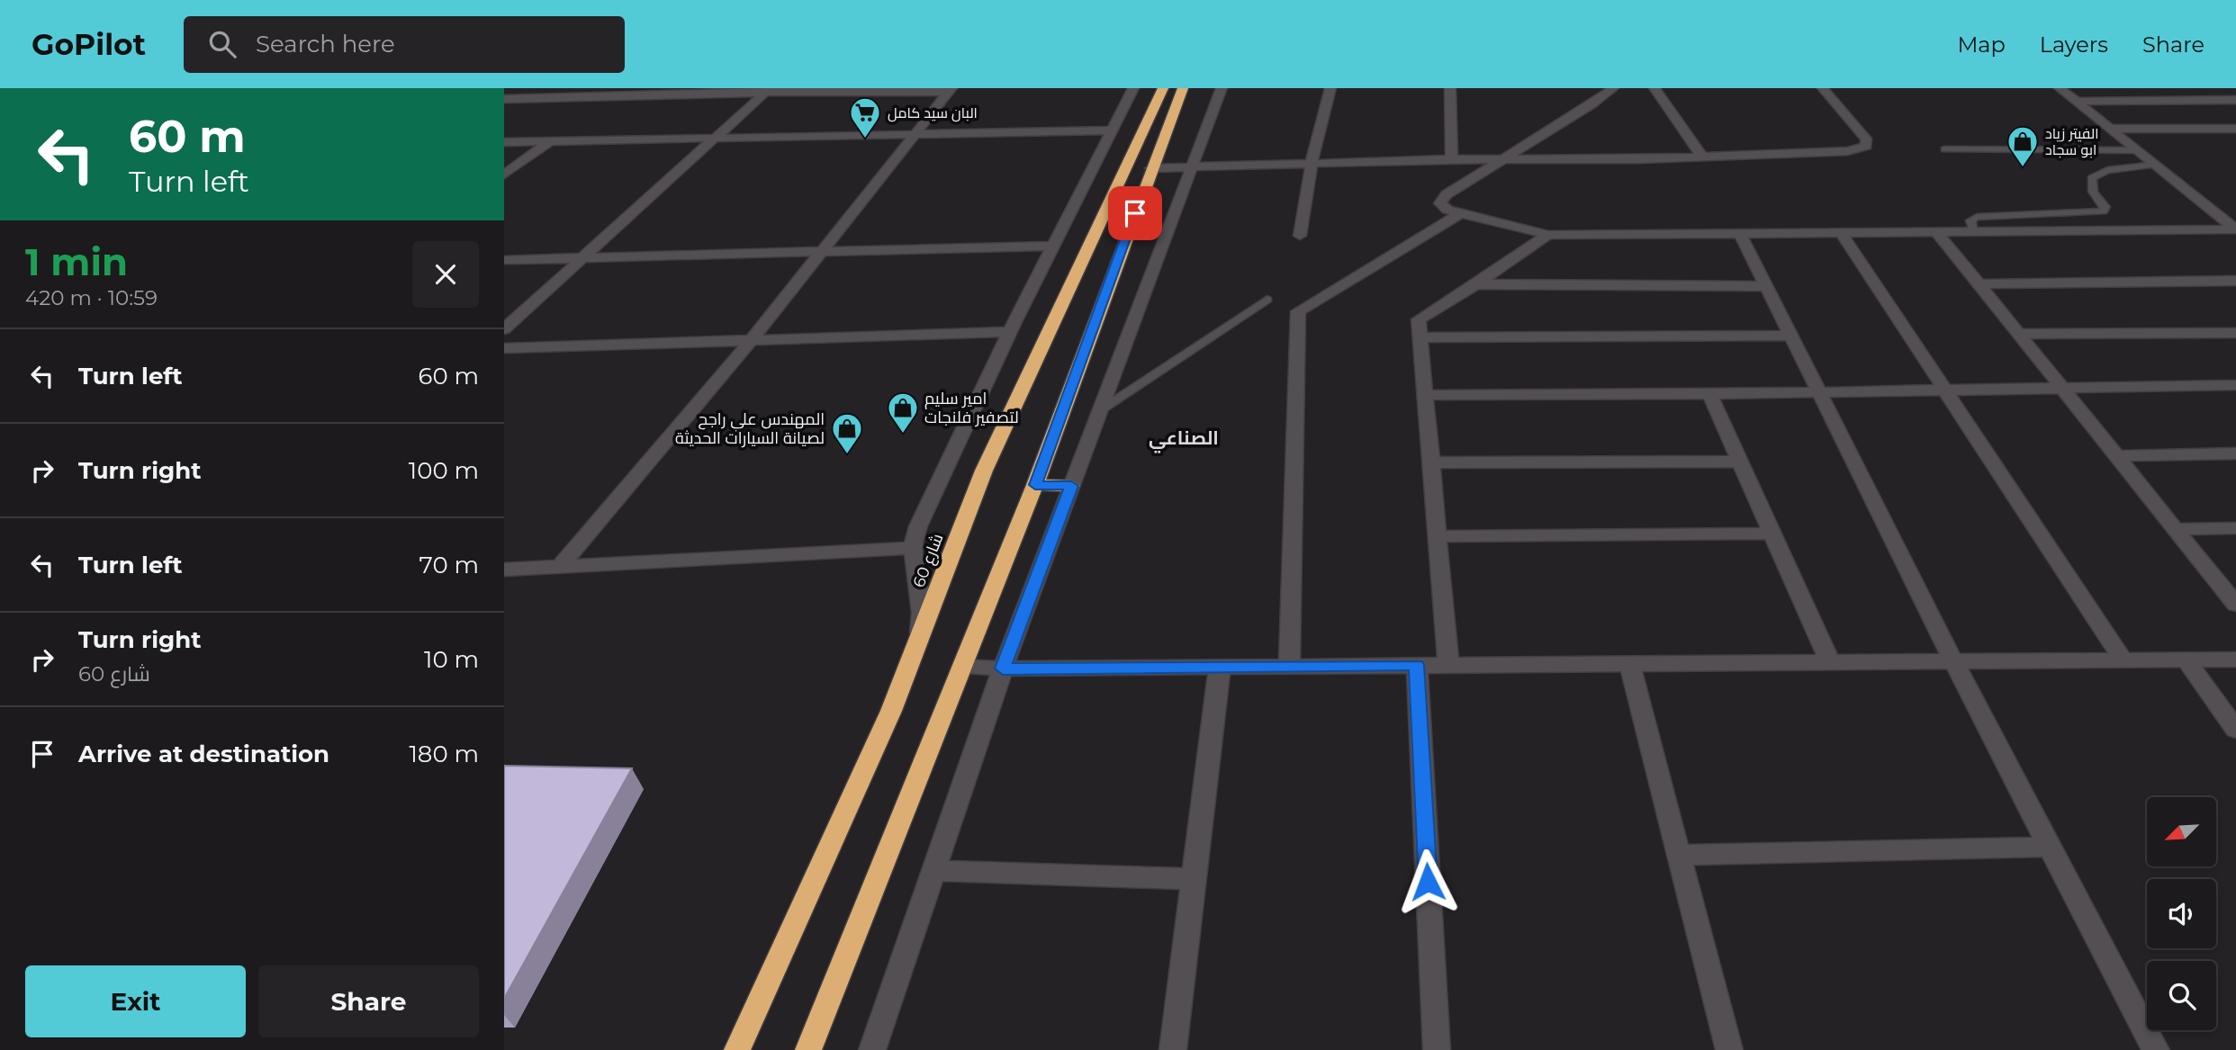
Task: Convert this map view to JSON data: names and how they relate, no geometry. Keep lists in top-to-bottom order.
{
  "streets": {
    "highway": ["شارع 60"]
  },
  "districts": ["الصناعي"],
  "places": {
    "supermarket": ["البان سيد كامل"],
    "shop": ["الفيتر زياد ابو سجاد", "امير سليم لتصفير فلنجات", "المهندس علي راجح لصيانة السيارات الحديثة"]
  },
  "north": "bottom left",
  "page": {
    "header": "GoPilot",
    "search": "Search here",
    "nav": ["Map", "Layers", "Share"],
    "turn": ["60 m", "Turn left"],
    "heading": ["1 min", "420 m · 10:59"],
    "list": [
      {
        "name": "Turn left",
        "value": "60 m"
      },
      {
        "name": "Turn right",
        "value": "100 m"
      },
      {
        "name": "Turn left",
        "value": "70 m"
      },
      {
        "name": "Turn right",
        "note": "شارع 60",
        "value": "10 m"
      },
      {
        "name": "Arrive at destination",
        "value": "180 m"
      }
    ],
    "buttons": ["Exit", "Share"]
  }
}
